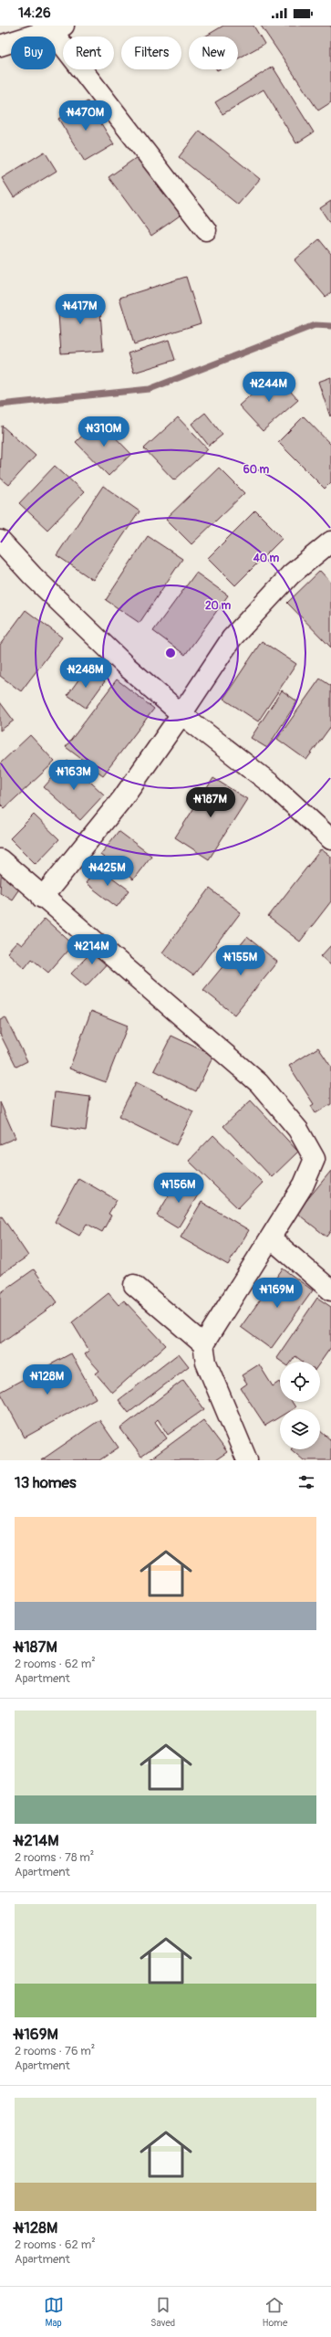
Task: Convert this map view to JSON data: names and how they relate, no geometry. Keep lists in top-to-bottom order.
{
  "page": {
    "status": "14:26",
    "chip": [
      "Buy",
      "Rent",
      "Filters",
      "New"
    ],
    "price": [
      "₦470M",
      "₦417M",
      "₦244M",
      "₦310M",
      "₦248M",
      "₦163M",
      "₦187M",
      "₦425M",
      "₦214M",
      "₦155M",
      "₦156M",
      "₦169M",
      "₦128M"
    ],
    "heading": "13 homes",
    "list": [
      {
        "name": "₦187M",
        "note": "2 rooms · 62 m² · Apartment"
      },
      {
        "name": "₦214M",
        "note": "2 rooms · 78 m² · Apartment"
      },
      {
        "name": "₦169M",
        "note": "2 rooms · 76 m² · Apartment"
      },
      {
        "name": "₦128M",
        "note": "2 rooms · 62 m² · Apartment"
      }
    ],
    "tabs": ["Map", "Saved", "Home"]
  },
  "rings": ["60 m", "40 m", "20 m"]
}
